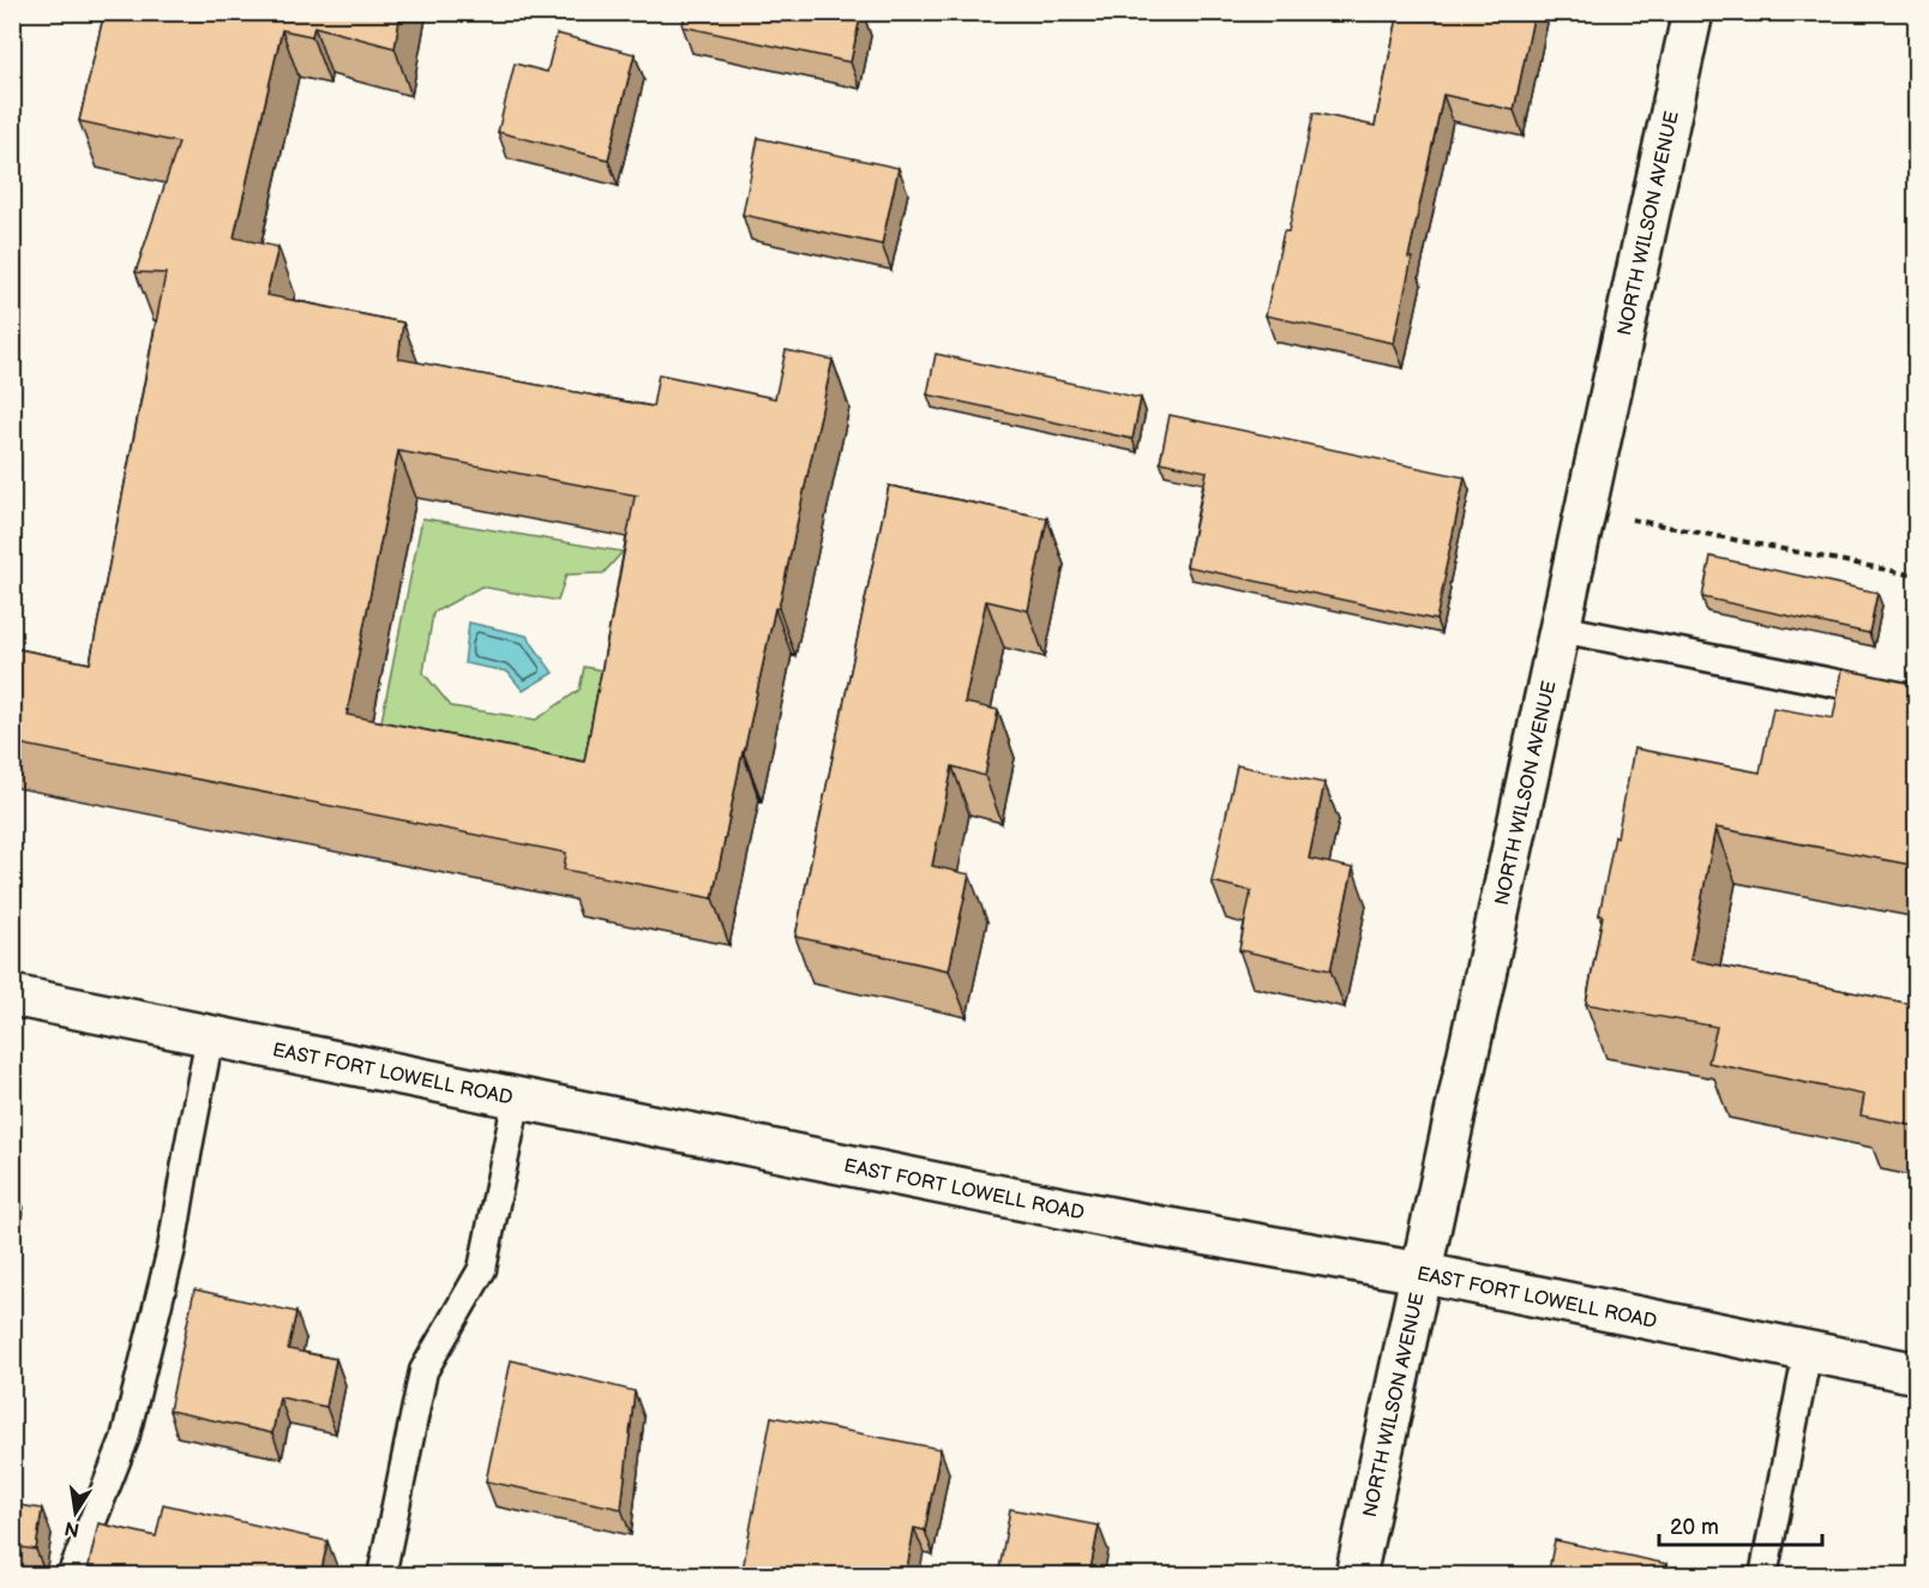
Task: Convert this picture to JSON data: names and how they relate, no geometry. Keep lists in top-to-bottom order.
{
  "streets": {
    "main road": ["NORTH WILSON AVENUE", "EAST FORT LOWELL ROAD"]
  },
  "crossings": [
    ["NORTH WILSON AVENUE", "EAST FORT LOWELL ROAD"]
  ],
  "scale_bar": "20 m",
  "north": "bottom"
}
